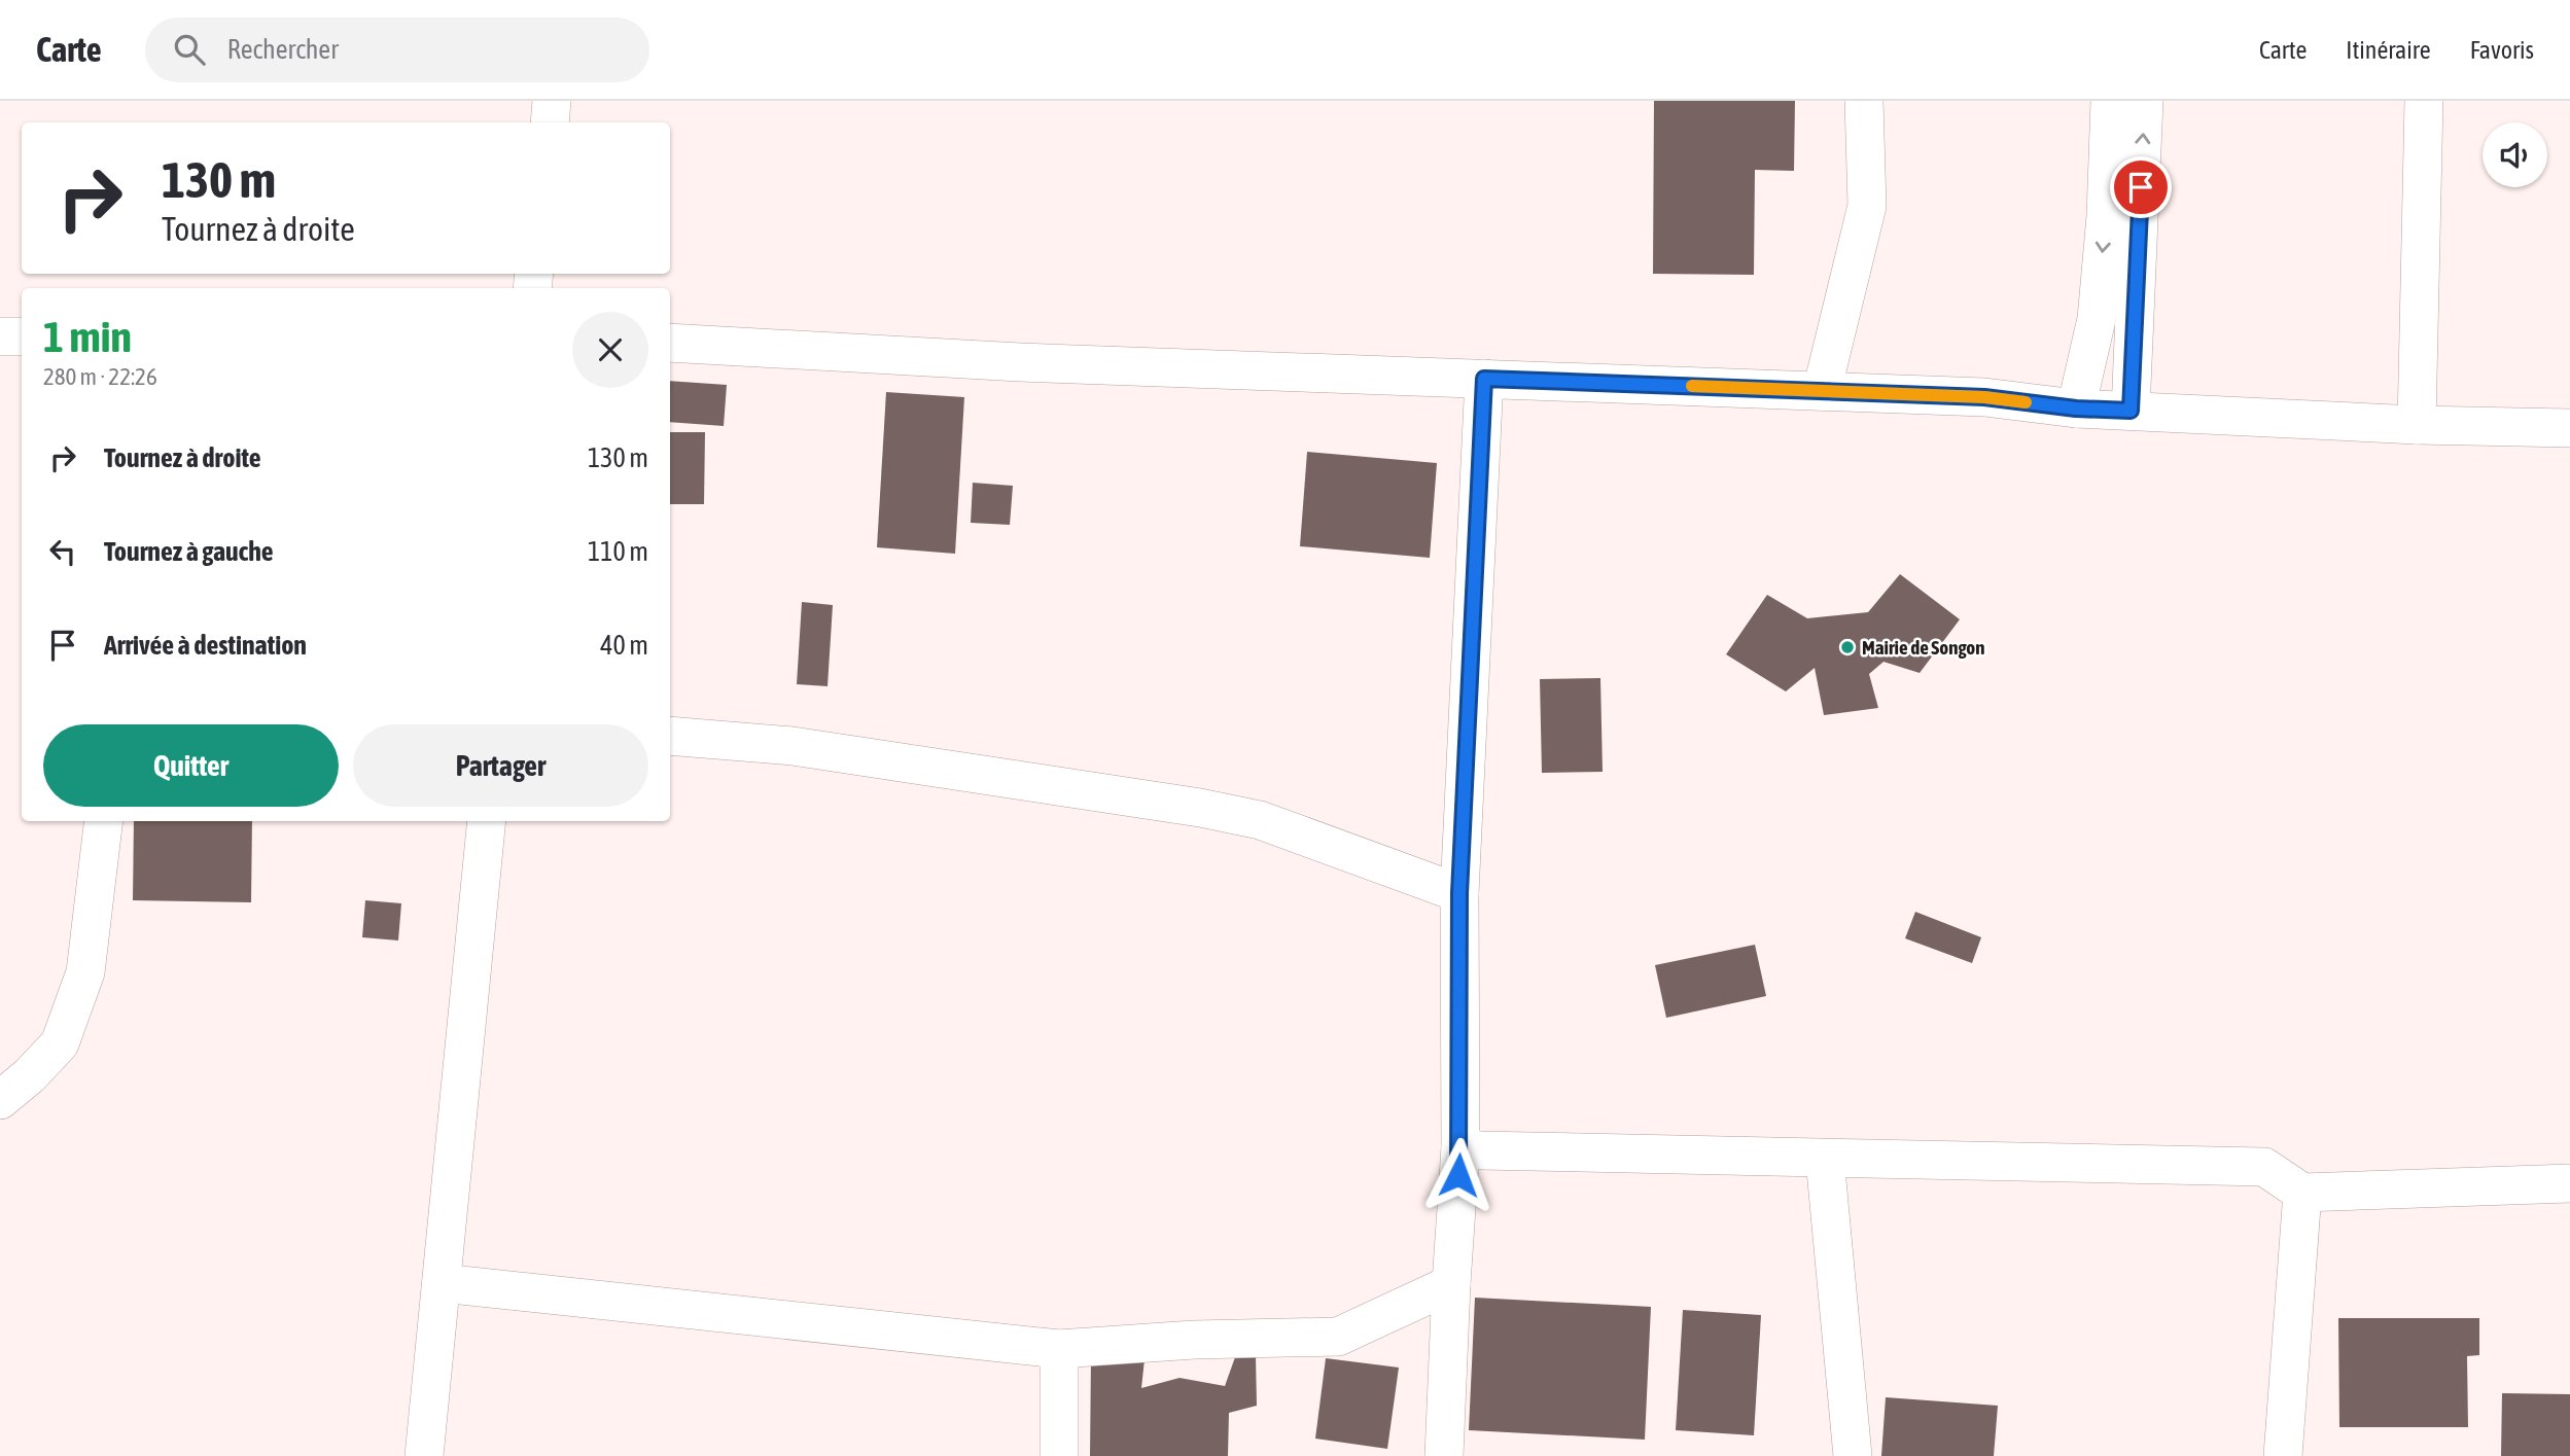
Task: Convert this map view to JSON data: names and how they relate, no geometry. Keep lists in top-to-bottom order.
{
  "places": ["Mairie de Songon"],
  "page": {
    "header": "Carte",
    "search": "Rechercher",
    "nav": ["Carte", "Itinéraire", "Favoris"],
    "turn": ["130 m", "Tournez à droite"],
    "heading": ["1 min", "280 m · 22:26"],
    "list": [
      {
        "name": "Tournez à droite",
        "value": "130 m"
      },
      {
        "name": "Tournez à gauche",
        "value": "110 m"
      },
      {
        "name": "Arrivée à destination",
        "value": "40 m"
      }
    ],
    "buttons": ["Quitter", "Partager"]
  }
}
